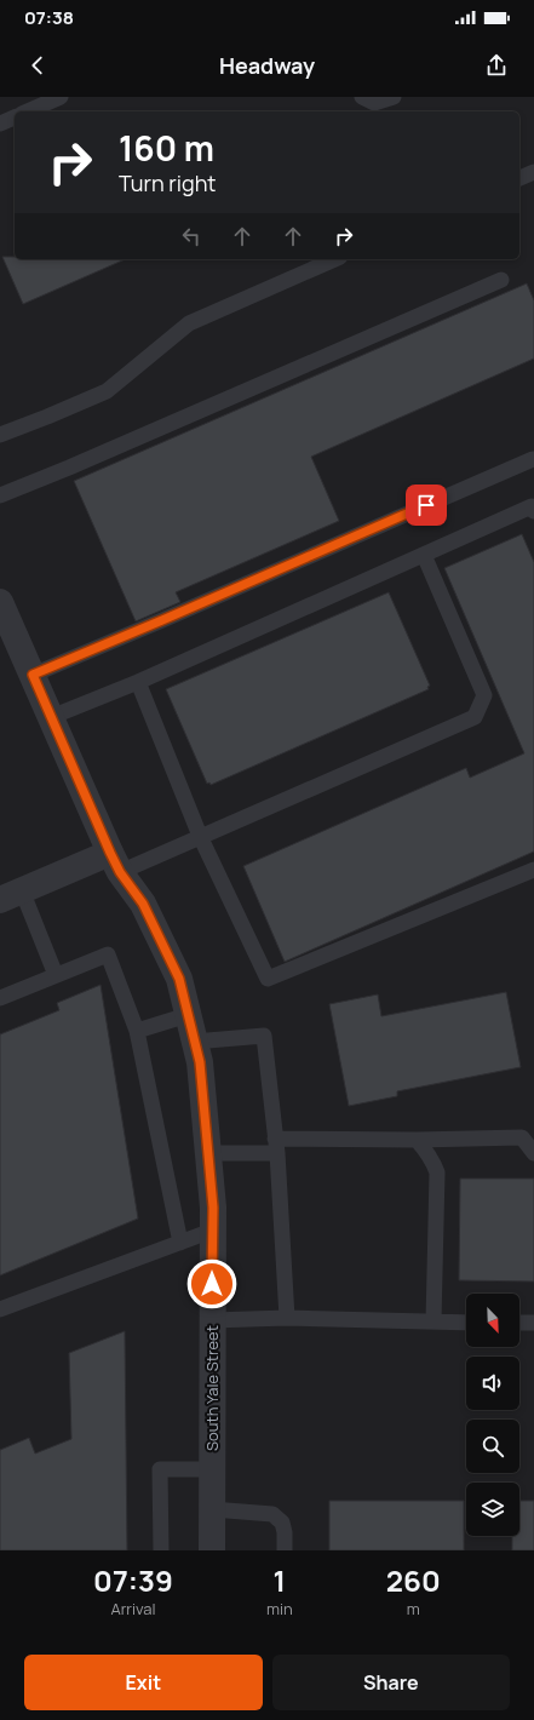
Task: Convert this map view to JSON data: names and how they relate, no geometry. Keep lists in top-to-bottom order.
{
  "streets": {
    "street": ["South Yale Street"]
  },
  "north": "bottom right",
  "page": {
    "status": "07:38",
    "header": "Headway",
    "turn": ["160 m", "Turn right"],
    "eta": [
      "07:39",
      "Arrival",
      "1",
      "min",
      "260",
      "m"
    ],
    "buttons": ["Exit", "Share"]
  }
}
